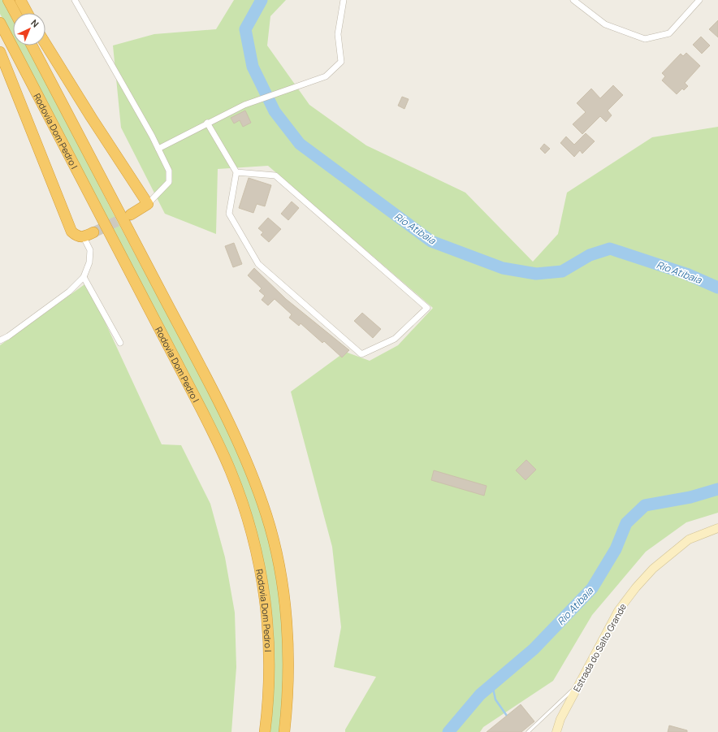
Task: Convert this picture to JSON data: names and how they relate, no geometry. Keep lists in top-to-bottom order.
{
  "streets": {
    "highway": ["Rodovia Dom Pedro I"],
    "street": ["Estrada do Salto Grande"]
  },
  "water": ["Rio Atibaia"],
  "north": "top right"
}
